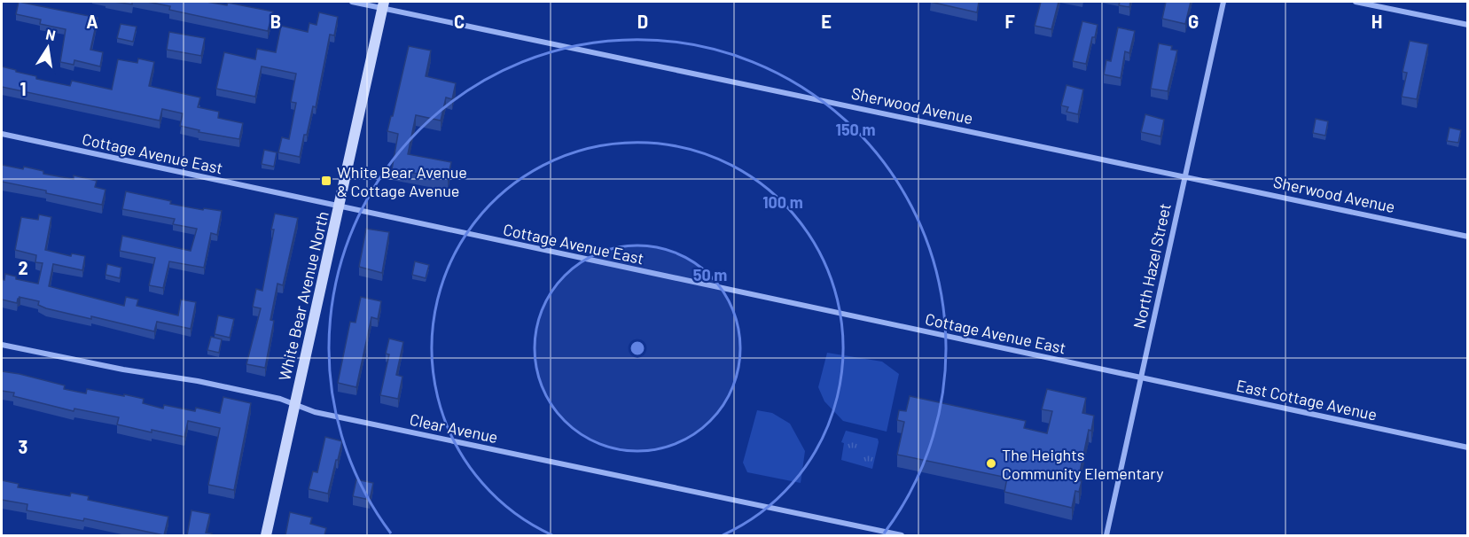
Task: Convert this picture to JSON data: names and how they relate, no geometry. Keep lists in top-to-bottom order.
{
  "streets": {
    "main road": ["White Bear Avenue North"],
    "street": [
      "Sherwood Avenue",
      "Cottage Avenue East",
      "North Hazel Street",
      "East Cottage Avenue",
      "Clear Avenue"
    ]
  },
  "crossings": [
    ["Sherwood Avenue", "North Hazel Street"],
    ["Sherwood Avenue", "White Bear Avenue North"],
    ["Cottage Avenue East", "North Hazel Street"],
    ["Cottage Avenue East", "White Bear Avenue North"],
    ["Cottage Avenue East", "East Cottage Avenue"],
    ["North Hazel Street", "East Cottage Avenue"],
    ["White Bear Avenue North", "Clear Avenue"]
  ],
  "places": {
    "transit": ["White Bear Avenue & Cottage Avenue"],
    "other": ["The Heights Community Elementary"]
  },
  "north": "top",
  "grid": {
    "columns": [
      "A",
      "B",
      "C",
      "D",
      "E",
      "F",
      "G",
      "H"
    ],
    "rows": ["1", "2", "3"]
  },
  "rings": ["150 m", "100 m", "50 m"]
}
